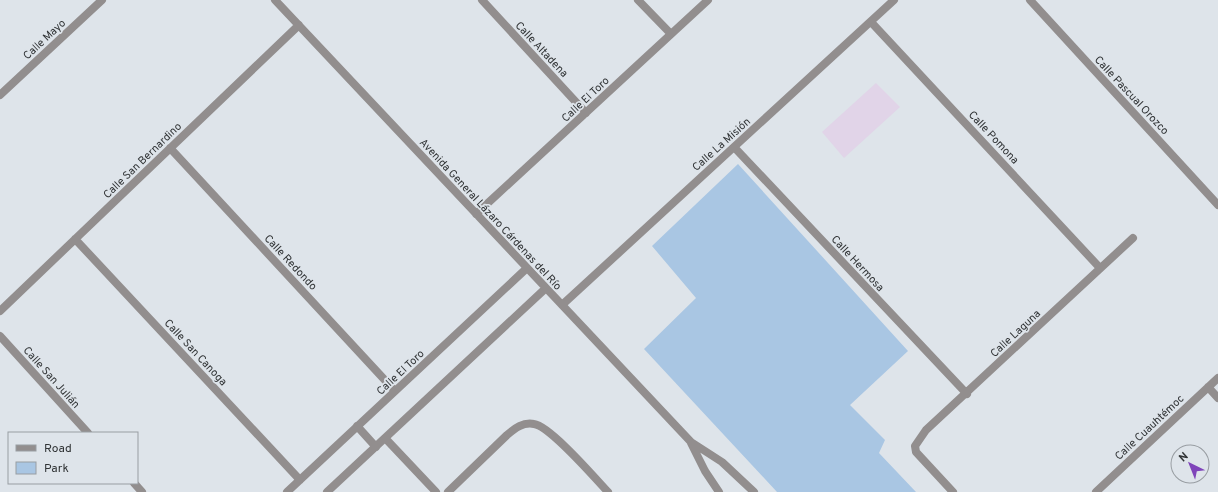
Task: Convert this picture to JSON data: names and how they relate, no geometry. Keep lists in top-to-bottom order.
{
  "streets": {
    "street": [
      "Calle Mayo",
      "Calle Altadena",
      "Calle Pascual Orozco",
      "Calle El Toro",
      "Calle Pomona",
      "Calle La Misión",
      "Calle San Bernardino",
      "Avenida General Lázaro Cárdenas del Río",
      "Calle Redondo",
      "Calle Hermosa",
      "Calle Laguna",
      "Calle San Canoga",
      "Calle San Julián",
      "Calle Cuauhtémoc"
    ]
  },
  "crossings": [
    ["Calle Altadena", "Calle El Toro"],
    ["Calle El Toro", "Avenida General Lázaro Cárdenas del Río"],
    ["Calle El Toro", "Calle Redondo"],
    ["Calle El Toro", "Calle San Canoga"],
    ["Calle Pomona", "Calle La Misión"],
    ["Calle Pomona", "Calle Laguna"],
    ["Calle La Misión", "Avenida General Lázaro Cárdenas del Río"],
    ["Calle La Misión", "Calle Hermosa"],
    ["Calle San Bernardino", "Avenida General Lázaro Cárdenas del Río"],
    ["Calle San Bernardino", "Calle Redondo"],
    ["Calle San Bernardino", "Calle San Canoga"],
    ["Calle Hermosa", "Calle Laguna"]
  ],
  "legend": ["Road", "Park"],
  "north": "top left"
}
